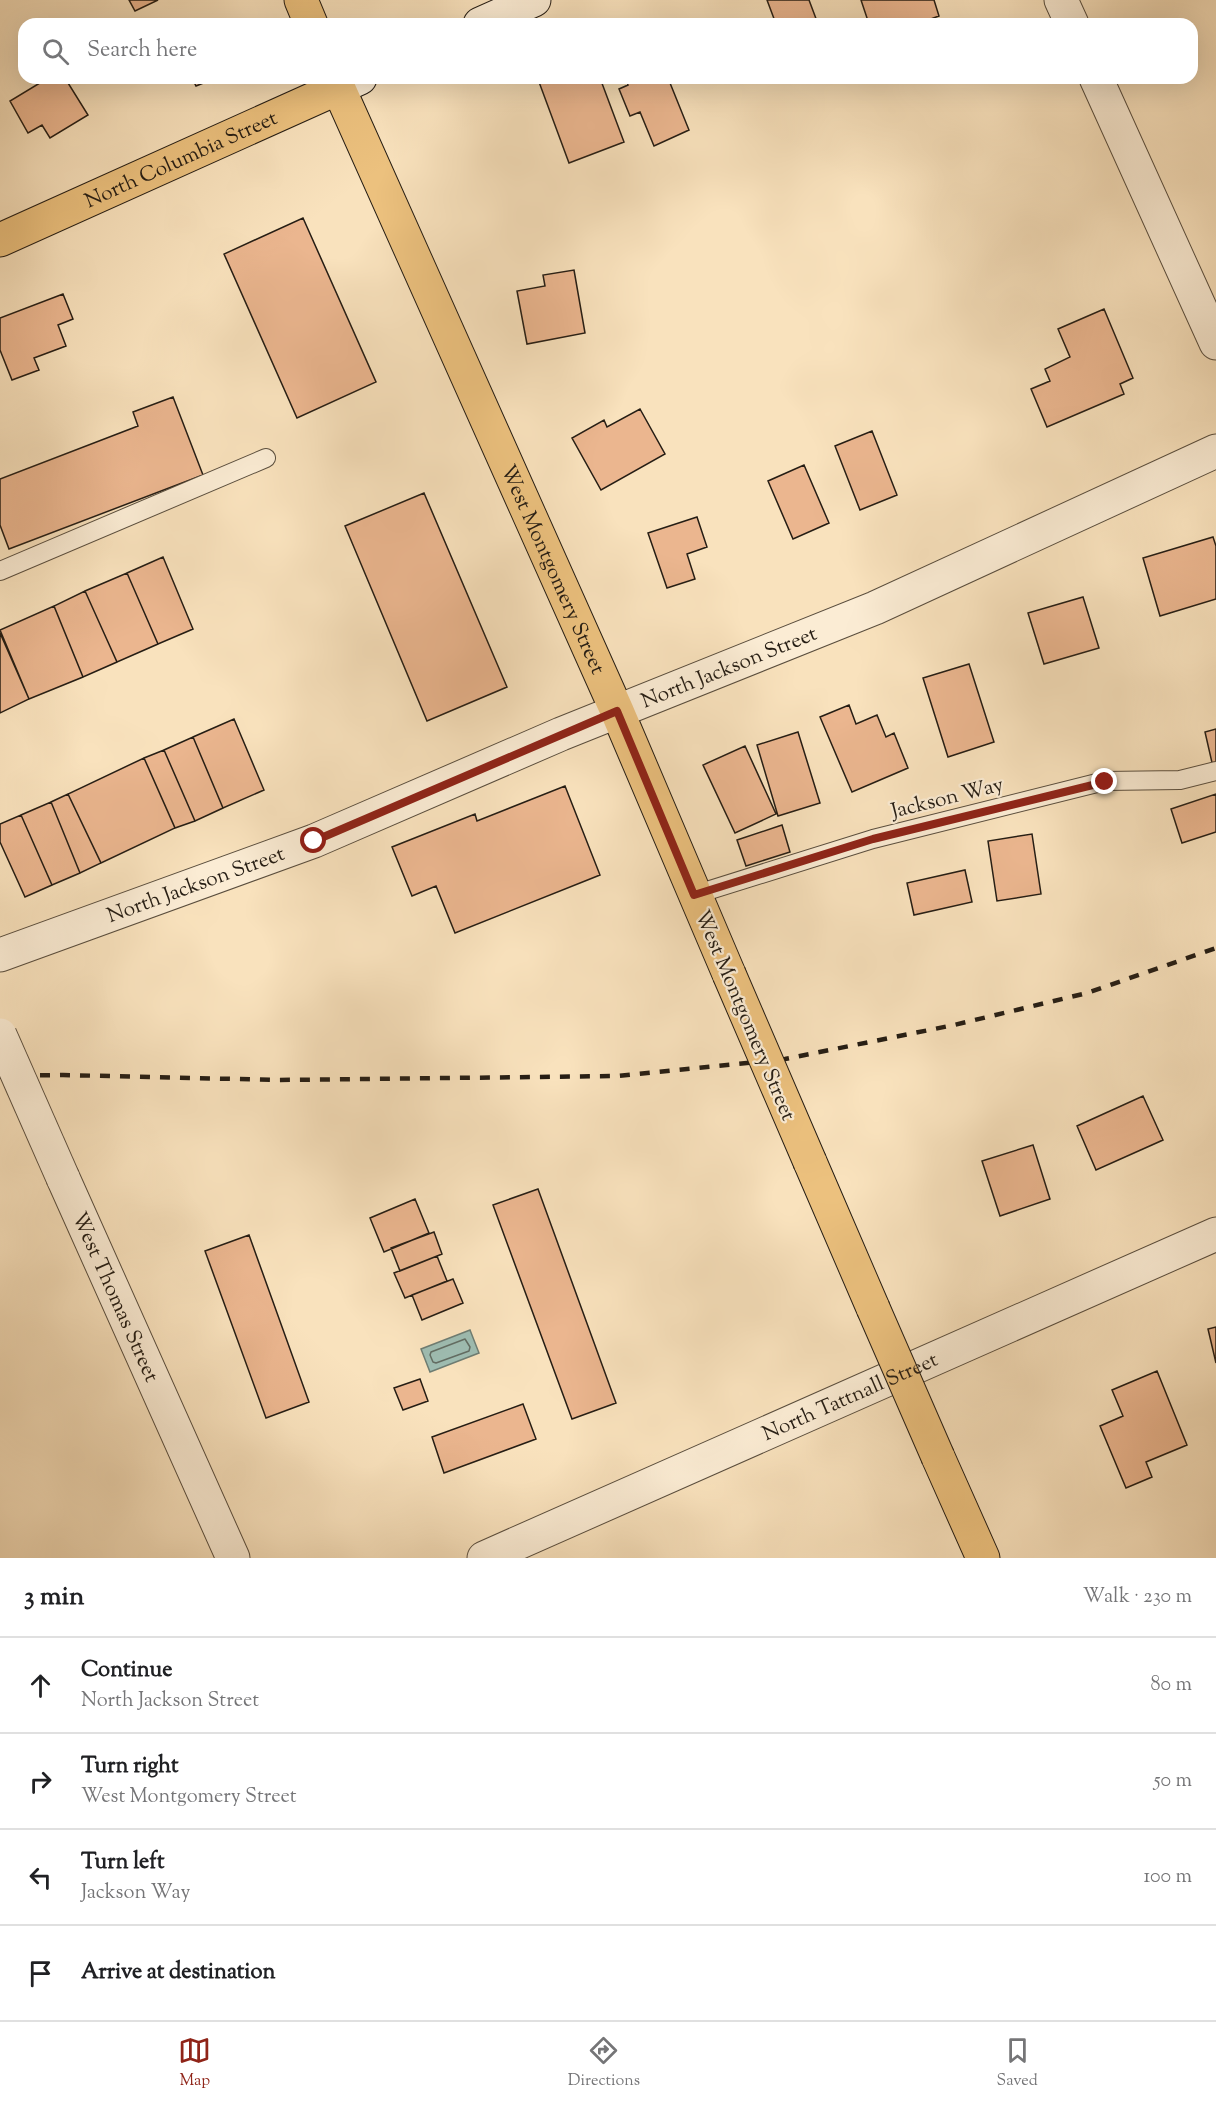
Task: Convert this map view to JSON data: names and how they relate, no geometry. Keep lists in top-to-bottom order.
{
  "streets": {
    "main road": ["North Columbia Street", "West Montgomery Street"],
    "street": ["North Jackson Street", "West Thomas Street", "North Tattnall Street"],
    "lane": ["Jackson Way"]
  },
  "crossings": [
    ["West Montgomery Street", "North Jackson Street"],
    ["West Montgomery Street", "Jackson Way"]
  ],
  "page": {
    "search": "Search here",
    "heading": ["3 min", "Walk · 230 m"],
    "list": [
      ["Continue", "North Jackson Street", "80 m"],
      ["Turn right", "West Montgomery Street", "50 m"],
      ["Turn left", "Jackson Way", "100 m"],
      "Arrive at destination"
    ],
    "nav": ["Map", "Directions", "Saved"]
  }
}
